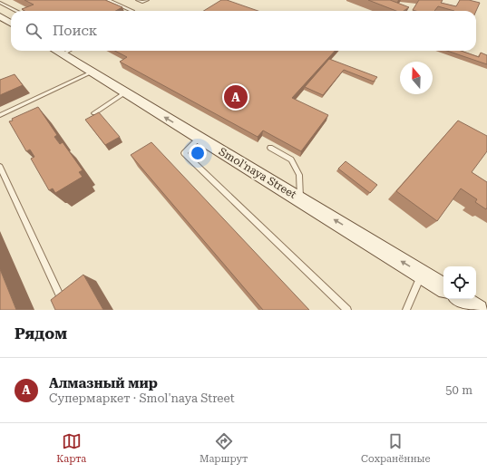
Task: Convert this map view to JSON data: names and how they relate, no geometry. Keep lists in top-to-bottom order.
{
  "streets": {
    "street": ["Smol'naya Street"]
  },
  "one_way": ["Smol'naya Street"],
  "north": "top",
  "page": {
    "search": "Поиск",
    "pins": "A",
    "heading": "Рядом",
    "list": [
      {
        "mark": "A",
        "name": "Алмазный мир",
        "note": "Супермаркет · Smol'naya Street",
        "value": "50 m"
      }
    ],
    "nav": ["Карта", "Маршрут", "Сохранённые"]
  }
}
